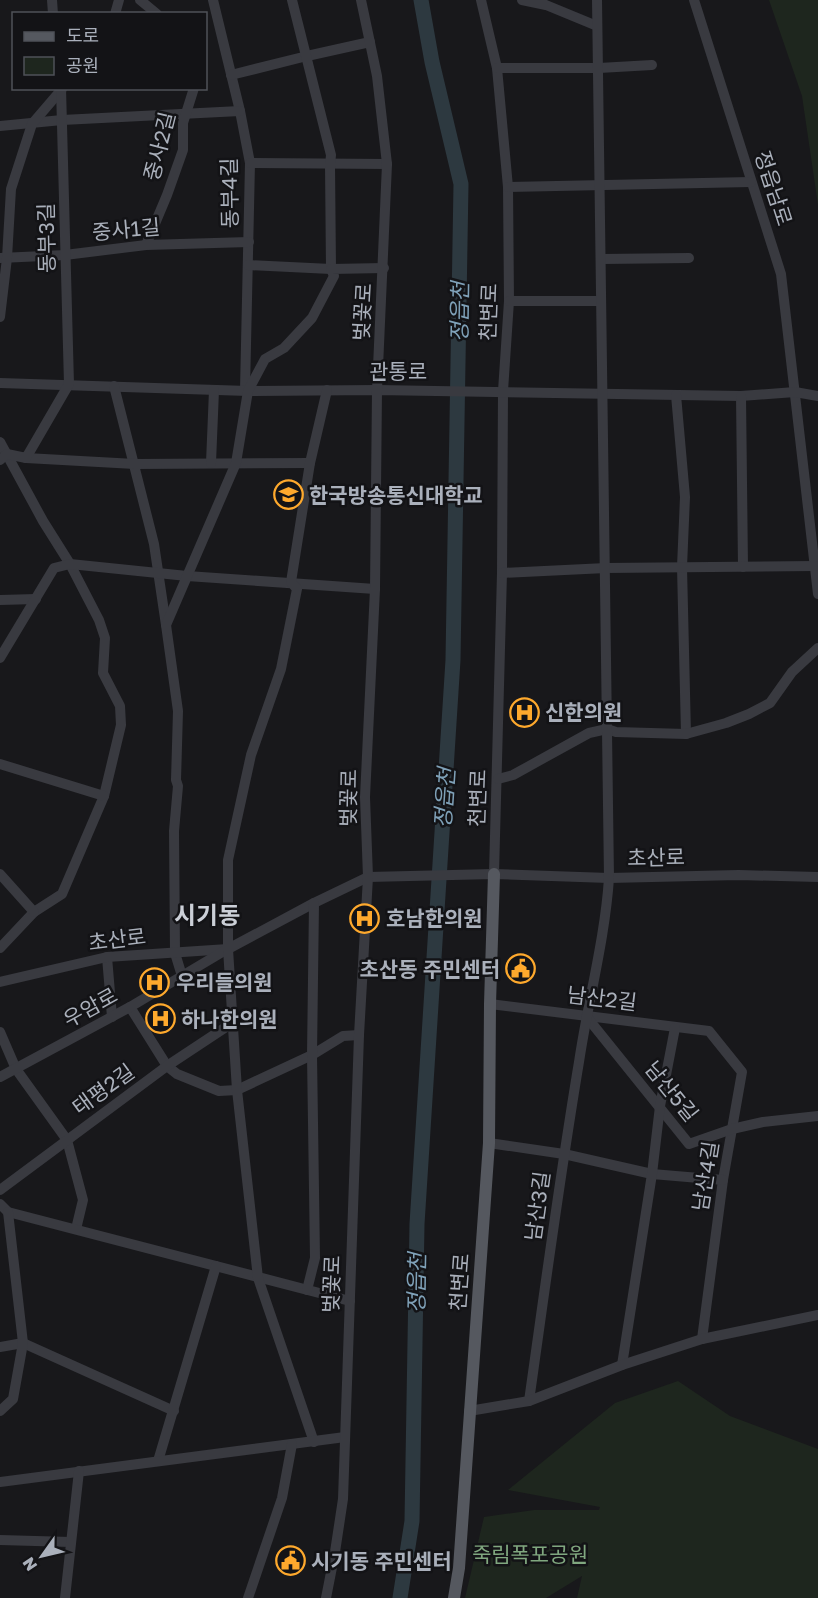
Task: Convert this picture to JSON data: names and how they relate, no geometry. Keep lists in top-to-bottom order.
{
  "streets": {
    "main road": ["천변로"],
    "street": [
      "중사2길",
      "정읍남로",
      "동부4길",
      "중사1길",
      "동부3길",
      "벚꽃로",
      "관통로",
      "초산로",
      "남산2길",
      "우암로",
      "태평2길",
      "남산5길",
      "남산4길",
      "남산3길"
    ]
  },
  "crossings": [
    ["중사2길", "중사1길"],
    ["정읍남로", "관통로"],
    ["동부4길", "중사1길"],
    ["동부4길", "관통로"],
    ["중사1길", "동부3길"],
    ["동부3길", "관통로"],
    ["벚꽃로", "관통로"],
    ["벚꽃로", "초산로"],
    ["천변로", "관통로"],
    ["천변로", "초산로"],
    ["천변로", "남산2길"],
    ["관통로", "남산3길"],
    ["초산로", "우암로"],
    ["초산로", "남산3길"],
    ["남산2길", "남산5길"],
    ["남산2길", "남산4길"],
    ["남산2길", "남산3길"],
    ["남산5길", "남산4길"],
    ["남산5길", "남산3길"]
  ],
  "districts": ["시기동"],
  "water": ["정읍천"],
  "parks": ["죽림폭포공원"],
  "places": {
    "school or university": ["한국방송통신대학교"],
    "hospital": [
      "신한의원",
      "호남한의원",
      "우리들의원",
      "하나한의원"
    ],
    "public building": ["초산동 주민센터", "시기동 주민센터"]
  },
  "legend": ["도로", "공원"],
  "north": "bottom left"
}
